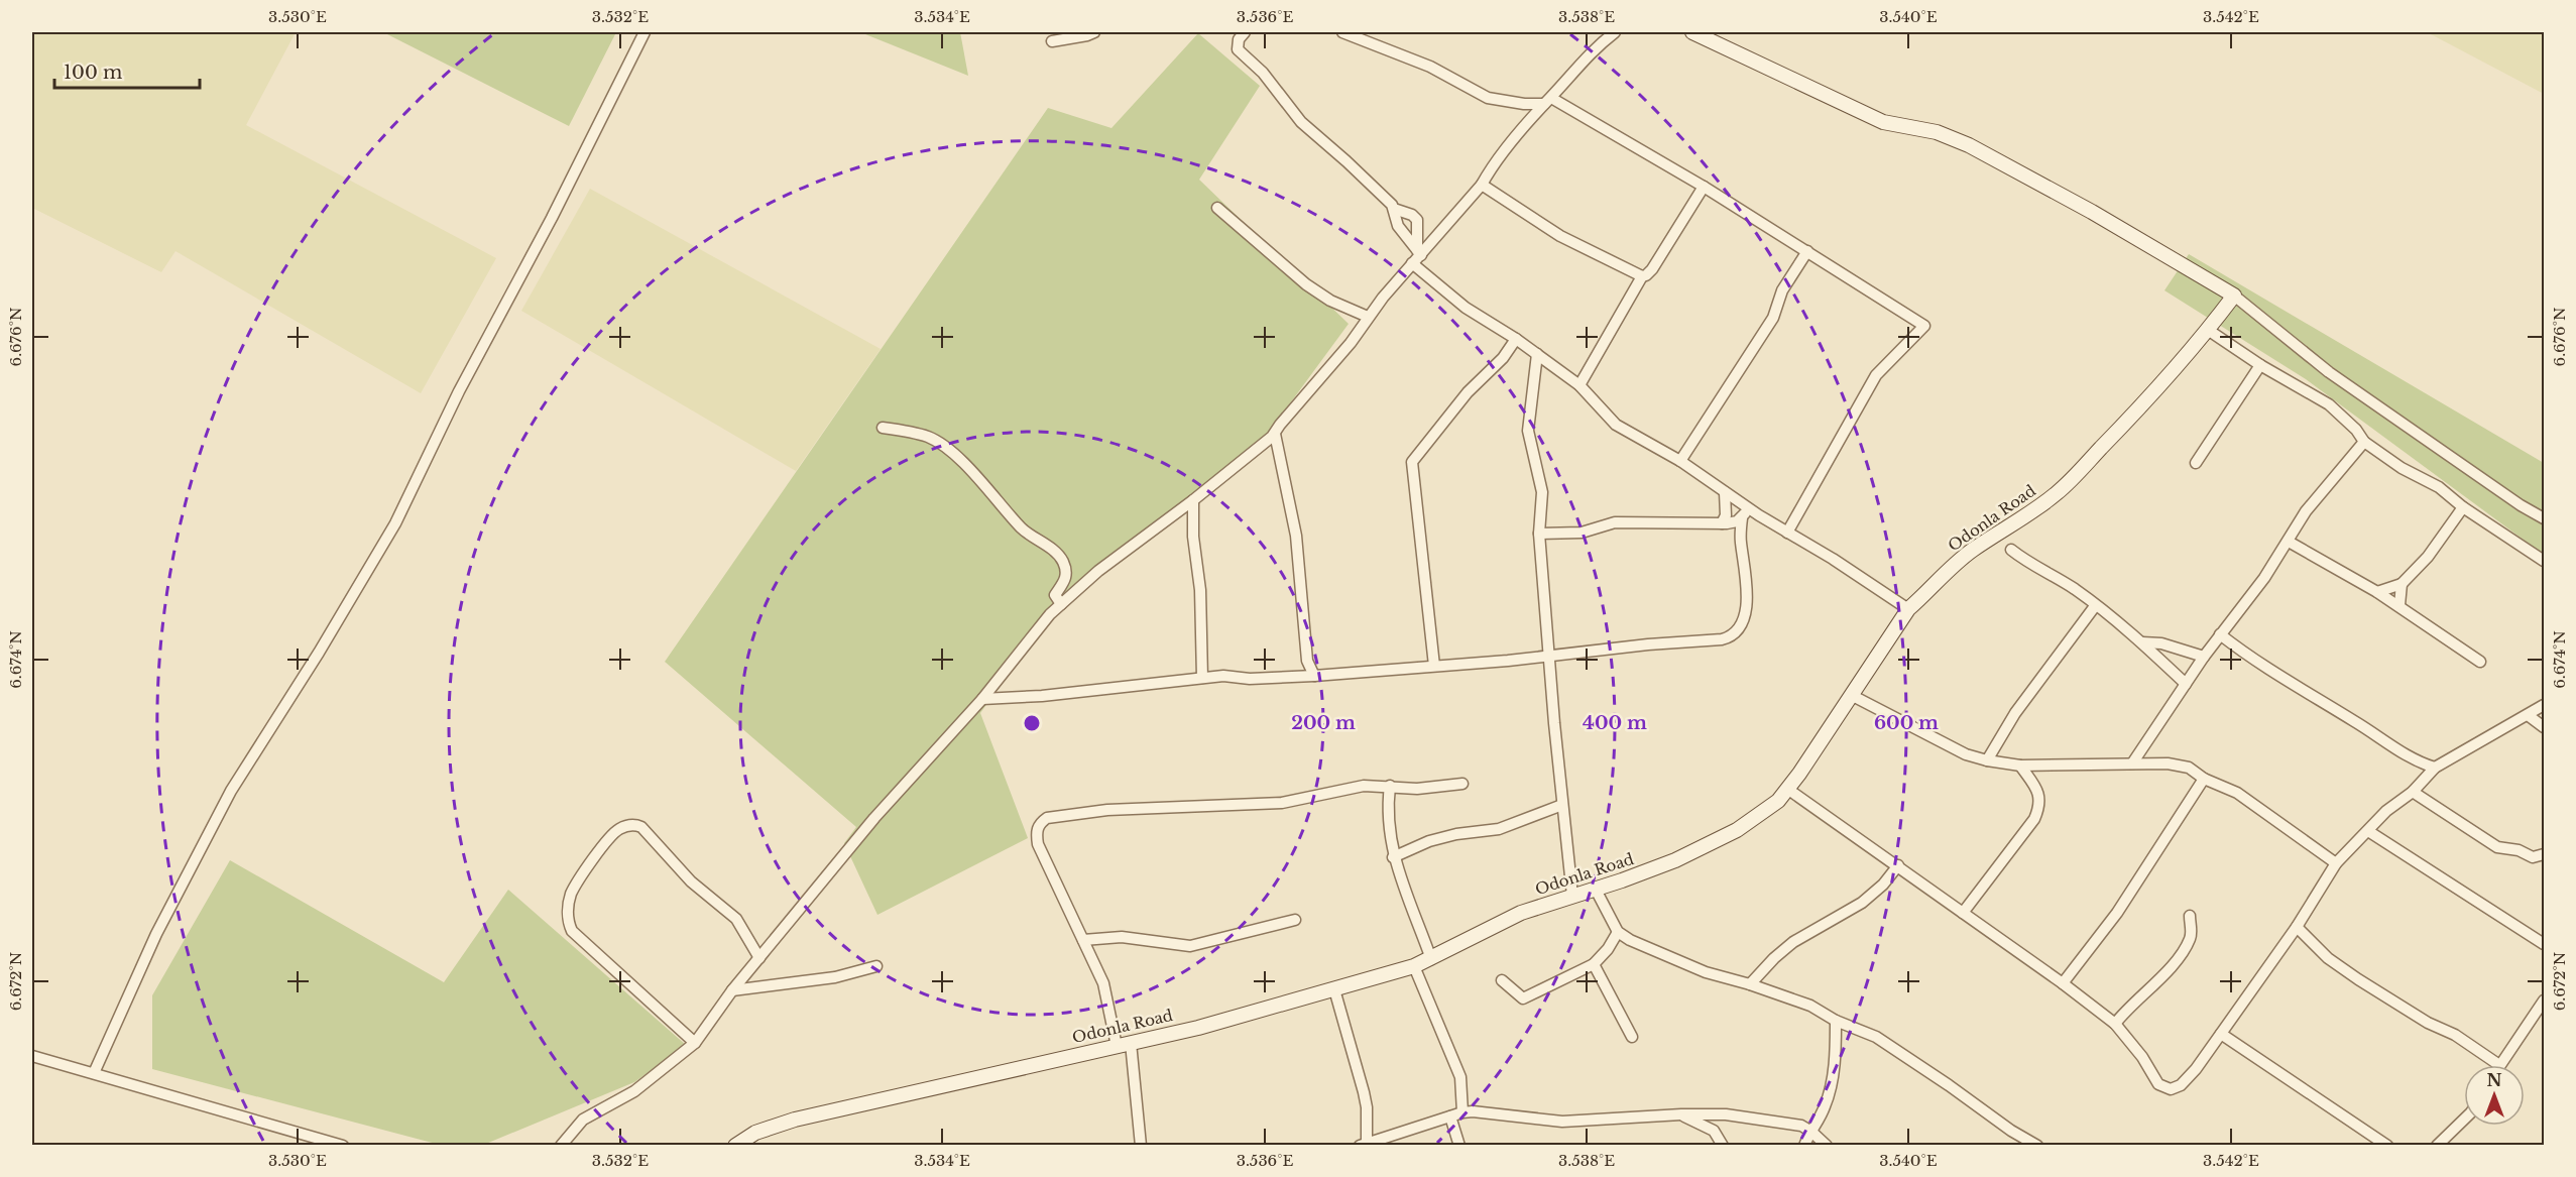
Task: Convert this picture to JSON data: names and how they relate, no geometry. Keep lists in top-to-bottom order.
{
  "streets": {
    "street": ["Odonla Road"]
  },
  "scale_bar": "100 m",
  "north": "top",
  "coordinates": [
    "3.530°E",
    "3.532°E",
    "3.534°E",
    "3.536°E",
    "3.538°E",
    "3.540°E",
    "3.542°E",
    "6.676°N",
    "6.674°N",
    "6.672°N"
  ],
  "rings": ["200 m", "400 m", "600 m"]
}
